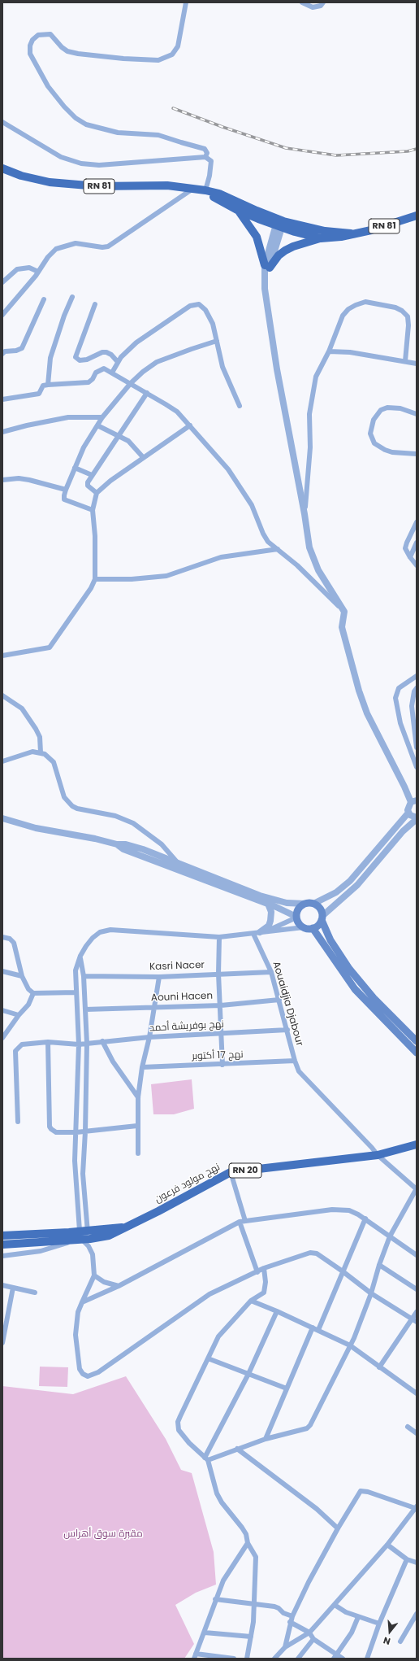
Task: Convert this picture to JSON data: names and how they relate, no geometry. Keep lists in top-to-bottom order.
{
  "streets": {
    "main road": ["RN 81", "RN 20", "نهج مولود فرعون"],
    "street": [
      "Kasri Nacer",
      "Aouni Hacen",
      "Aouaidjia Djabour",
      "نهج بوفريشة أحمد",
      "نهج 17 أكتوبر"
    ]
  },
  "crossings": [
    ["Kasri Nacer", "Aouaidjia Djabour"],
    ["Aouni Hacen", "Aouaidjia Djabour"],
    ["Aouaidjia Djabour", "نهج بوفريشة أحمد"],
    ["Aouaidjia Djabour", "نهج 17 أكتوبر"],
    ["Aouaidjia Djabour", "RN 20"],
    ["Aouaidjia Djabour", "نهج مولود فرعون"],
    ["RN 20", "نهج مولود فرعون"]
  ],
  "parks": ["مقبرة سوق أهراس"],
  "north": "bottom"
}
